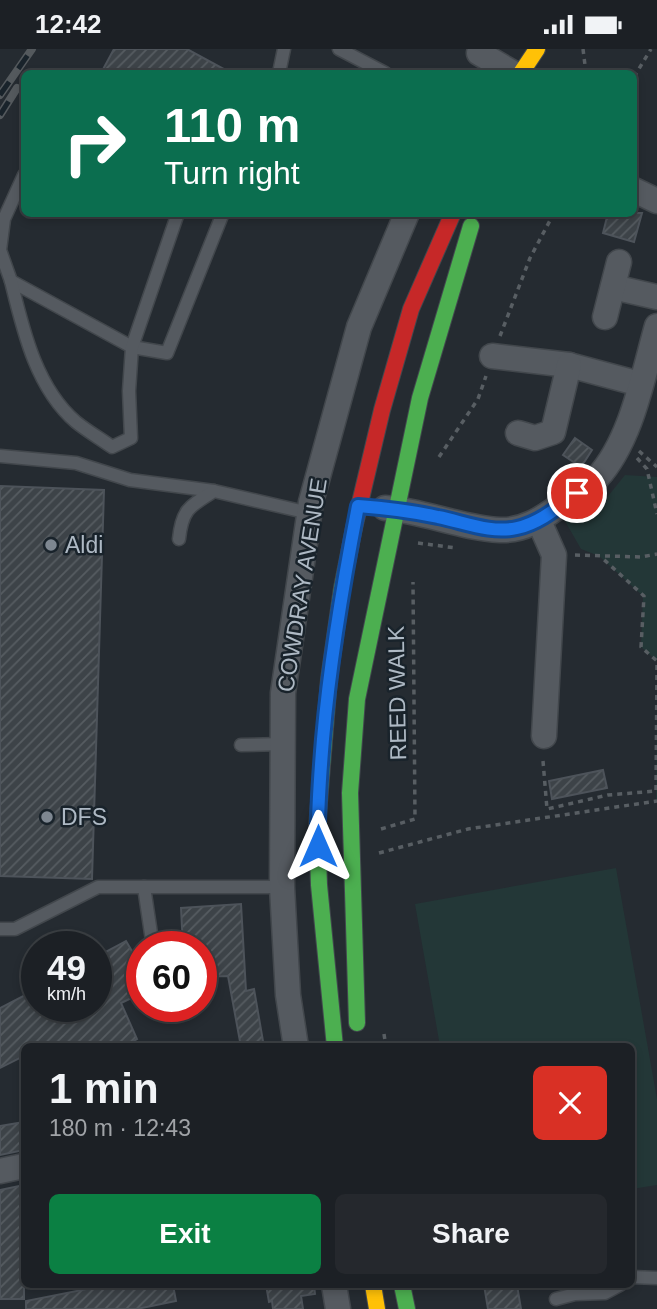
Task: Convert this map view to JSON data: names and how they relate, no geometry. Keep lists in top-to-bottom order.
{
  "streets": {
    "main road": ["COWDRAY AVENUE"],
    "path": ["REED WALK"]
  },
  "places": ["Aldi", "DFS"],
  "page": {
    "status": "12:42",
    "turn": ["110 m", "Turn right"],
    "speed": "49 km/h",
    "limit": "60",
    "heading": ["1 min", "180 m · 12:43"],
    "buttons": ["Exit", "Share"]
  }
}
